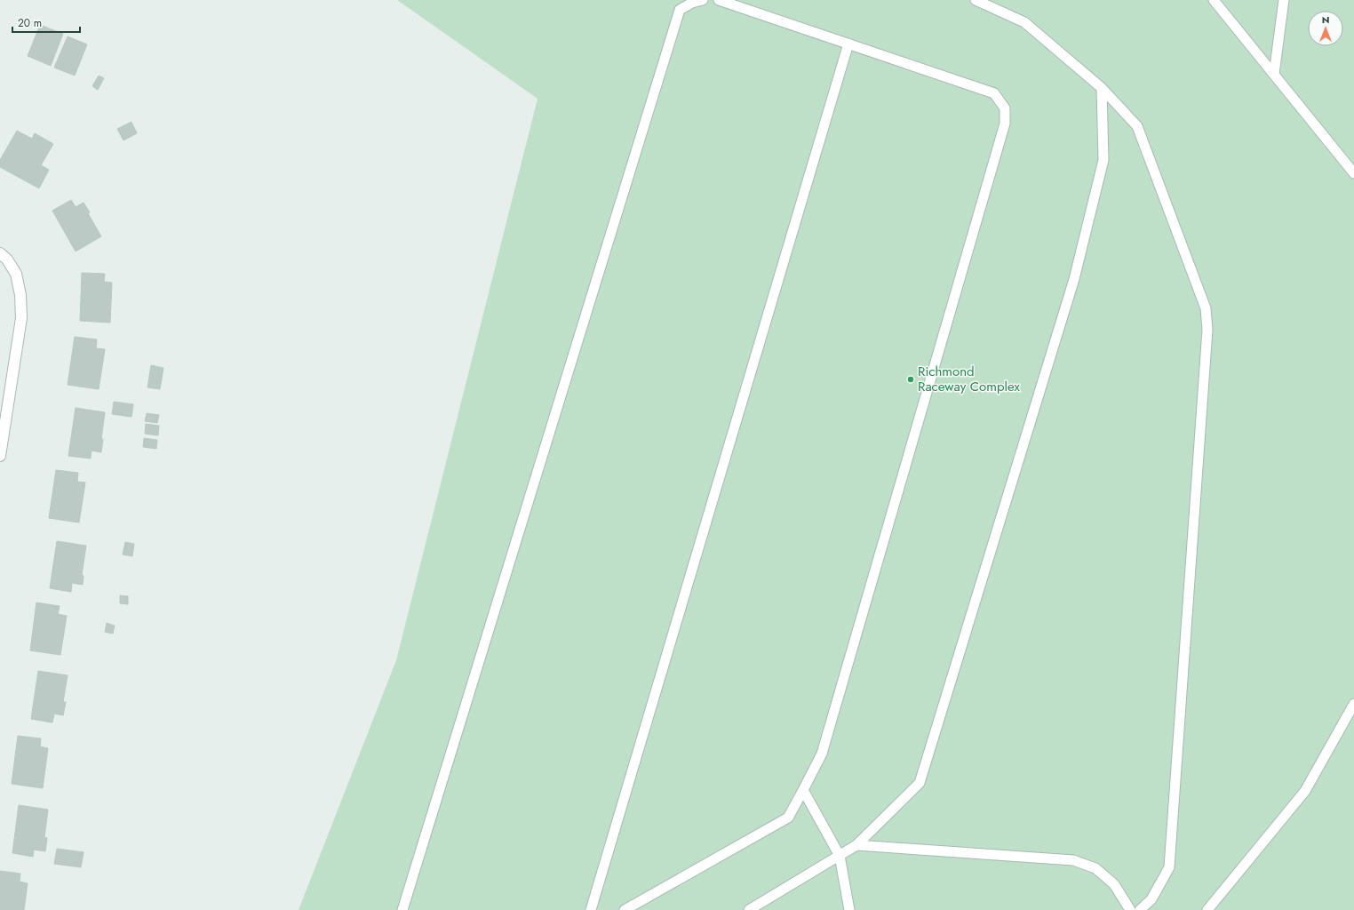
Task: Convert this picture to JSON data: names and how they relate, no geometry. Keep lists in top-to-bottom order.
{
  "places": ["Richmond Raceway Complex"],
  "scale_bar": "20 m",
  "north": "top"
}
